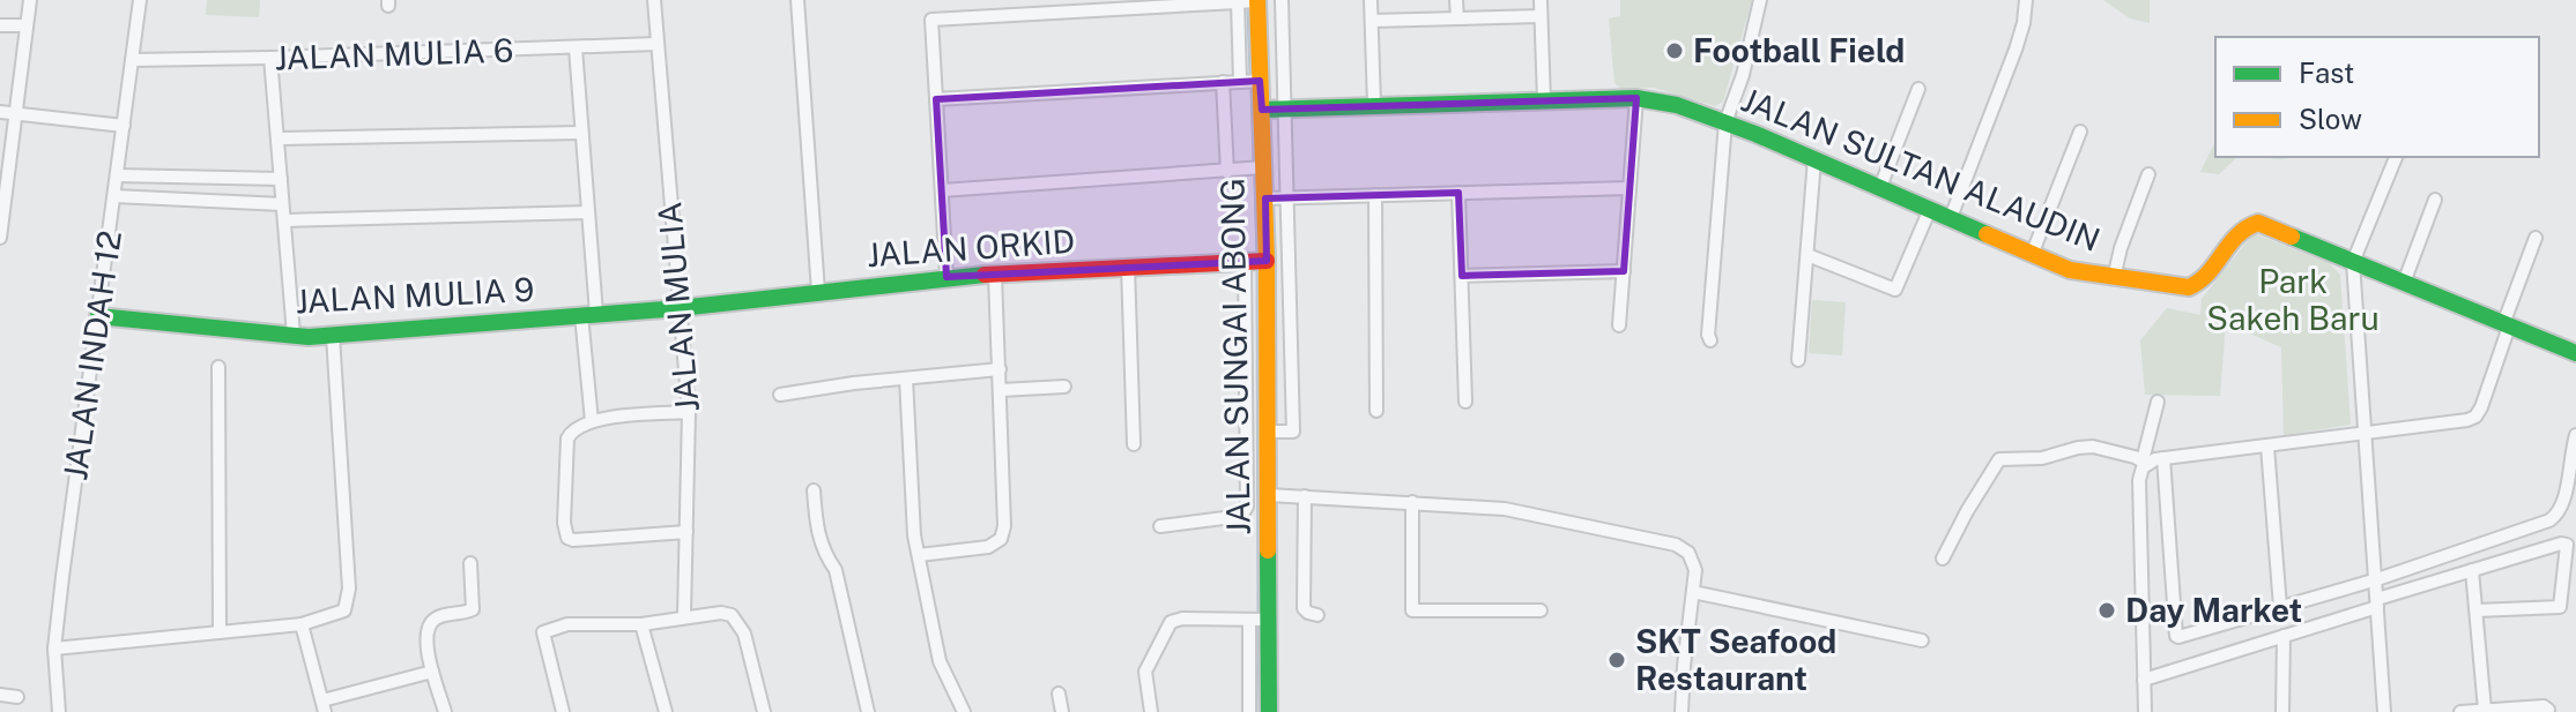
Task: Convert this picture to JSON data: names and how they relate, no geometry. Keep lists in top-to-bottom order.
{
  "streets": {
    "street": [
      "JALAN MULIA 6",
      "JALAN SULTAN ALAUDIN",
      "JALAN ORKID",
      "JALAN MULIA 9",
      "JALAN MULIA",
      "JALAN INDAH 12",
      "JALAN SUNGAI ABONG"
    ]
  },
  "crossings": [
    ["JALAN MULIA 6", "JALAN MULIA"],
    ["JALAN MULIA 6", "JALAN INDAH 12"],
    ["JALAN SULTAN ALAUDIN", "JALAN SUNGAI ABONG"],
    ["JALAN ORKID", "JALAN MULIA 9"],
    ["JALAN ORKID", "JALAN MULIA"],
    ["JALAN ORKID", "JALAN SUNGAI ABONG"],
    ["JALAN MULIA 9", "JALAN MULIA"],
    ["JALAN MULIA 9", "JALAN INDAH 12"]
  ],
  "parks": ["Park Sakeh Baru"],
  "places": ["Football Field", "Day Market", "SKT Seafood Restaurant"],
  "legend": ["Fast", "Slow"]
}
